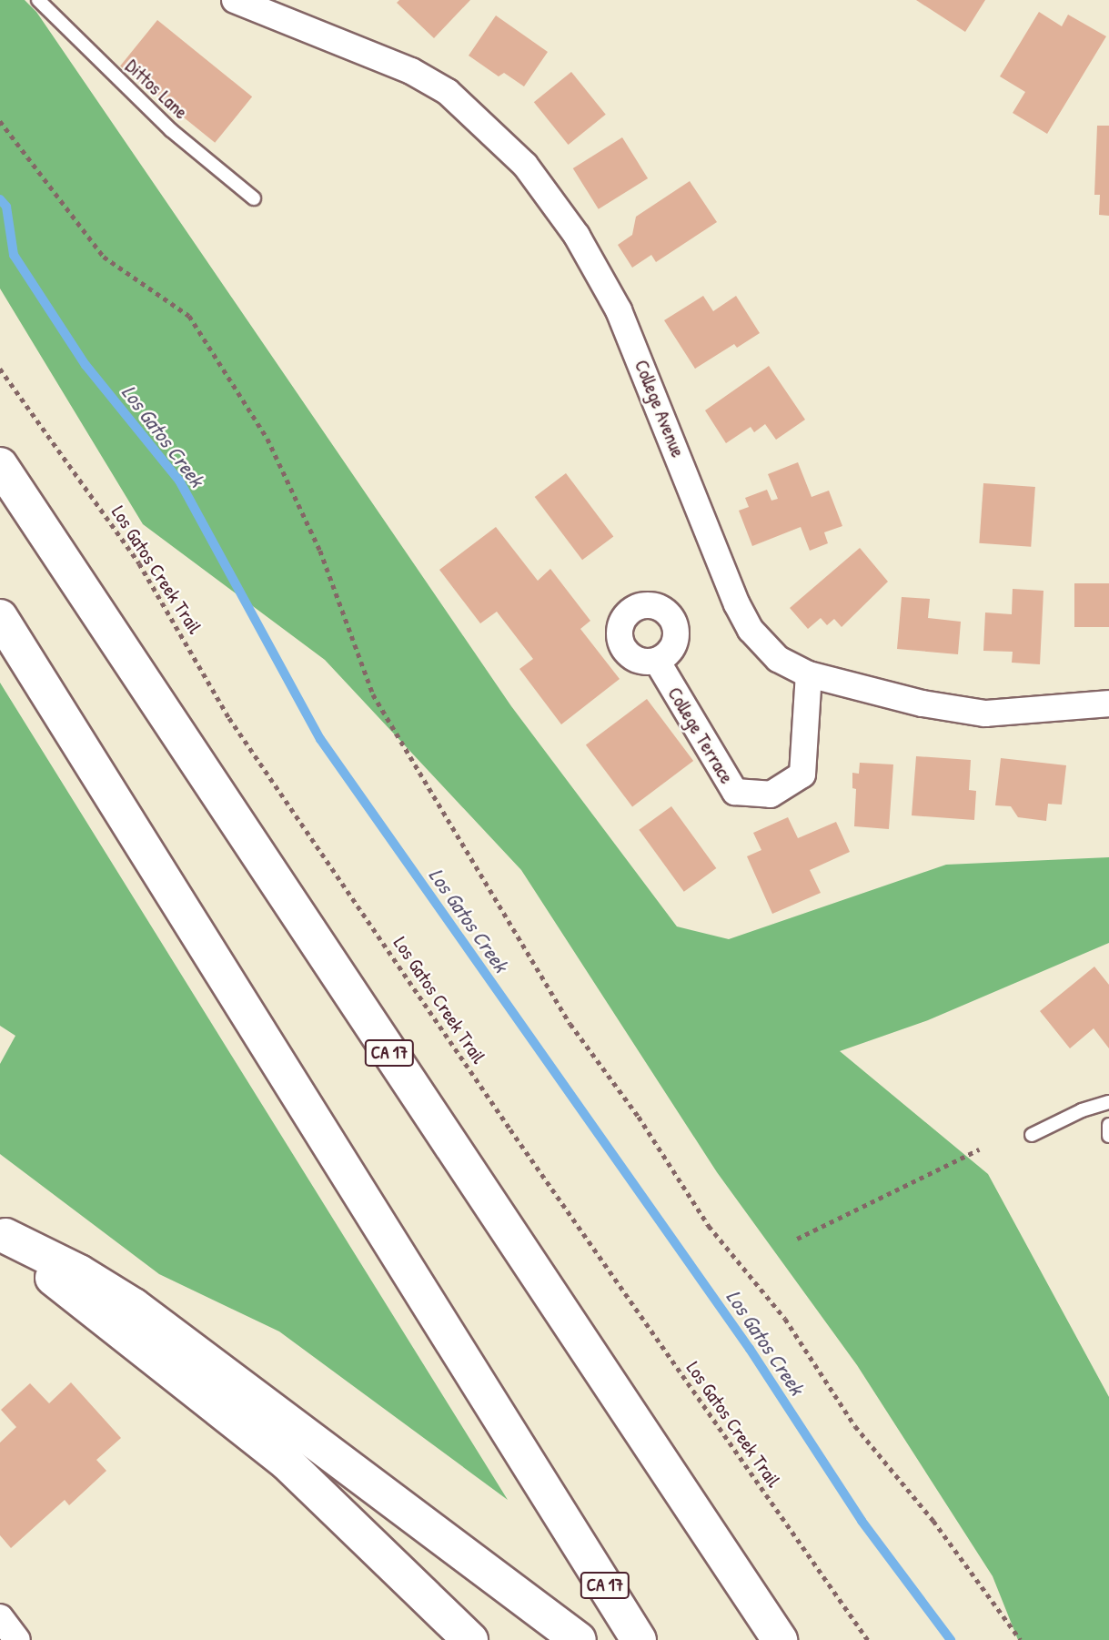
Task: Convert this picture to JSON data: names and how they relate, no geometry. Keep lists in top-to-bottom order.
{
  "streets": {
    "highway": ["CA 17"],
    "street": ["College Avenue", "College Terrace"],
    "lane": ["Dittos Lane"],
    "path": ["Los Gatos Creek Trail"]
  },
  "crossings": [
    ["College Avenue", "College Terrace"]
  ],
  "water": ["Los Gatos Creek"]
}
